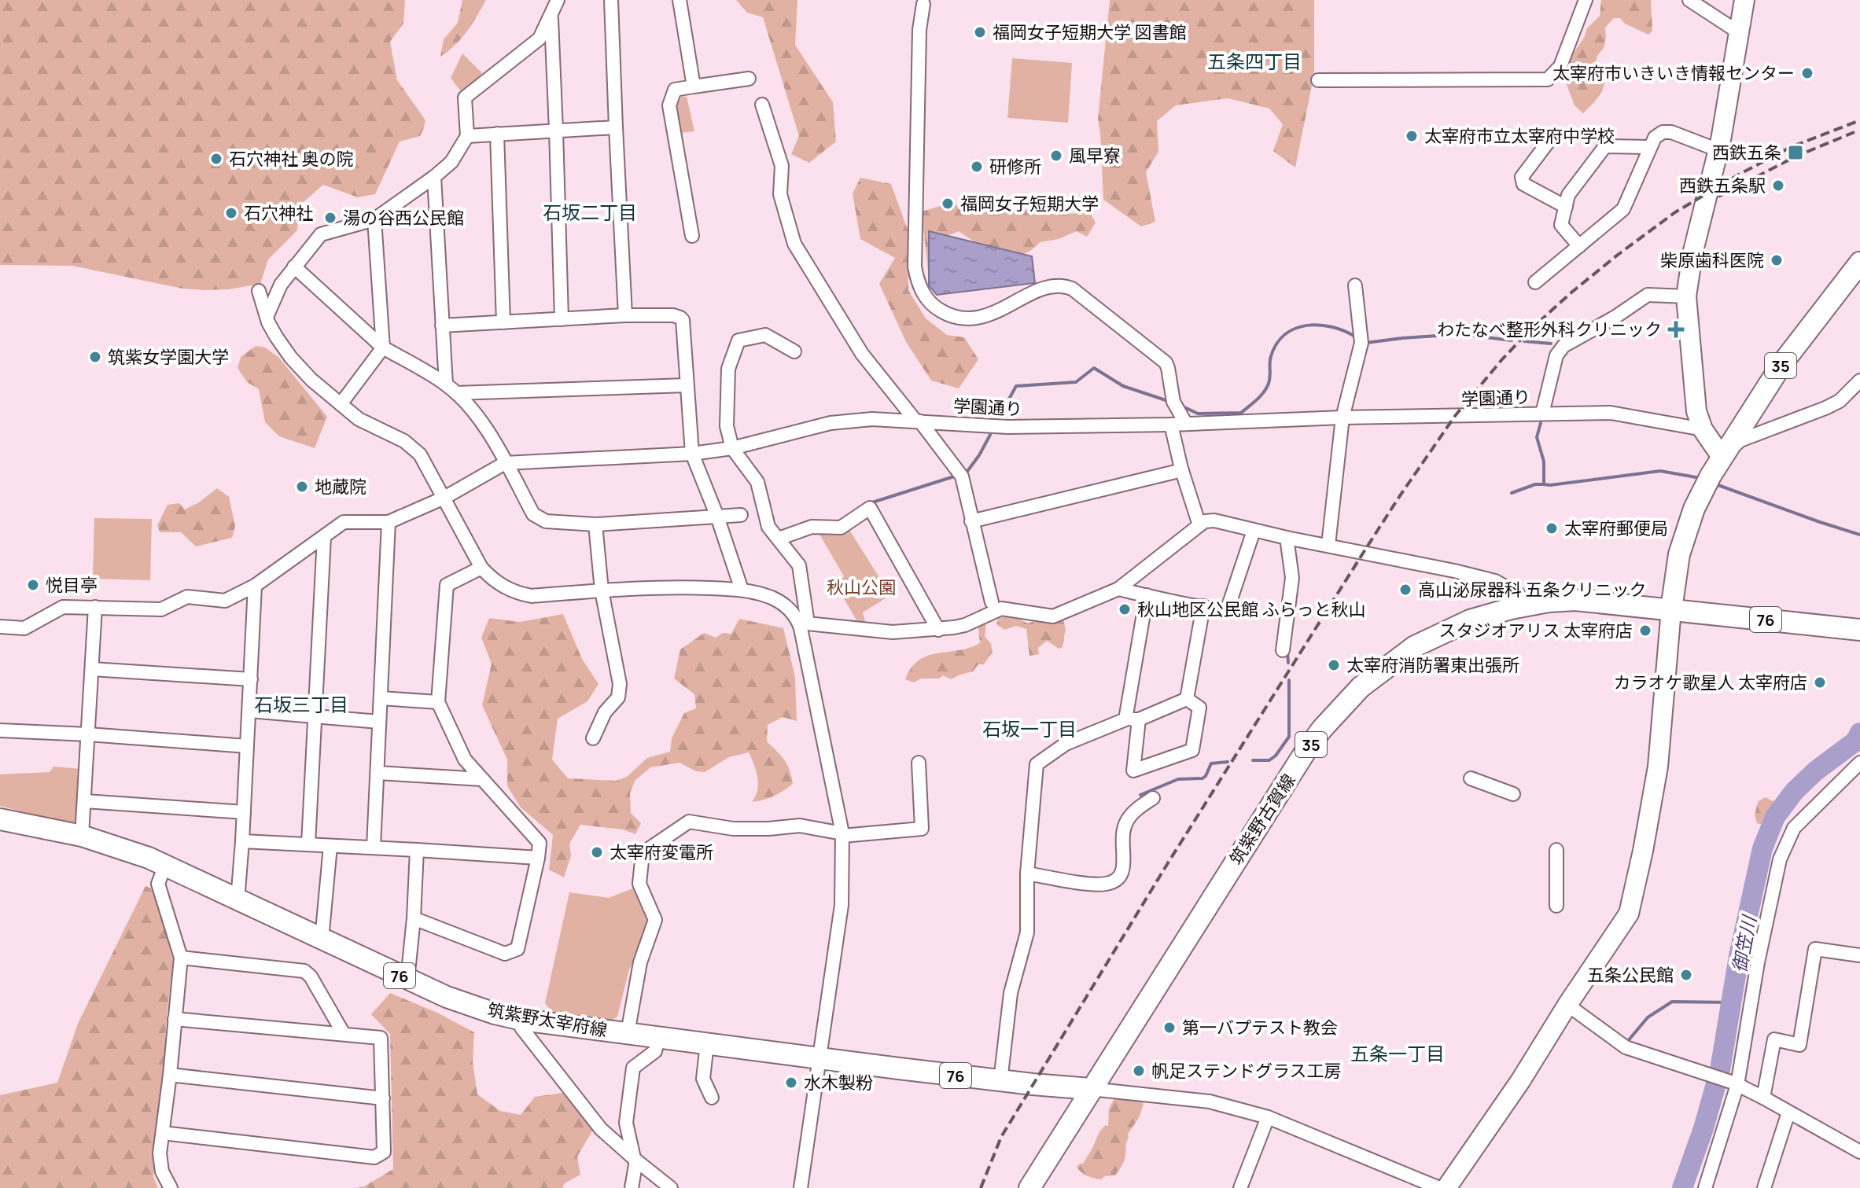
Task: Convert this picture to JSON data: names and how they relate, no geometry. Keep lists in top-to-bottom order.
{
  "streets": {
    "main road": [
      "35",
      "76",
      "筑紫野古賀線",
      "筑紫野太宰府線"
    ],
    "street": ["学園通り"]
  },
  "crossings": [
    ["35", "76"],
    ["35", "筑紫野古賀線"],
    ["76", "筑紫野古賀線"],
    ["筑紫野古賀線", "筑紫野太宰府線"]
  ],
  "districts": [
    "五条四丁目",
    "石坂二丁目",
    "石坂三丁目",
    "石坂一丁目",
    "五条一丁目"
  ],
  "water": ["御笠川"],
  "parks": ["秋山公園"],
  "places": {
    "other": [
      "福岡女子短期大学 図書館",
      "太宰府市いきいき情報センター",
      "太宰府市立太宰府中学校",
      "風早寮",
      "石穴神社 奥の院",
      "研修所",
      "西鉄五条駅",
      "福岡女子短期大学",
      "石穴神社",
      "湯の谷西公民館",
      "柴原歯科医院",
      "筑紫女学園大学",
      "地蔵院",
      "太宰府郵便局",
      "悦目亭",
      "高山泌尿器科 五条クリニック",
      "秋山地区公民館 ふらっと秋山",
      "スタジオアリス 太宰府店",
      "太宰府消防署東出張所",
      "カラオケ歌星人 太宰府店",
      "太宰府変電所",
      "五条公民館",
      "第一バプテスト教会",
      "帆足ステンドグラス工房",
      "水木製粉"
    ],
    "transit": ["西鉄五条"],
    "health": ["わたなべ整形外科クリニック"]
  }
}
